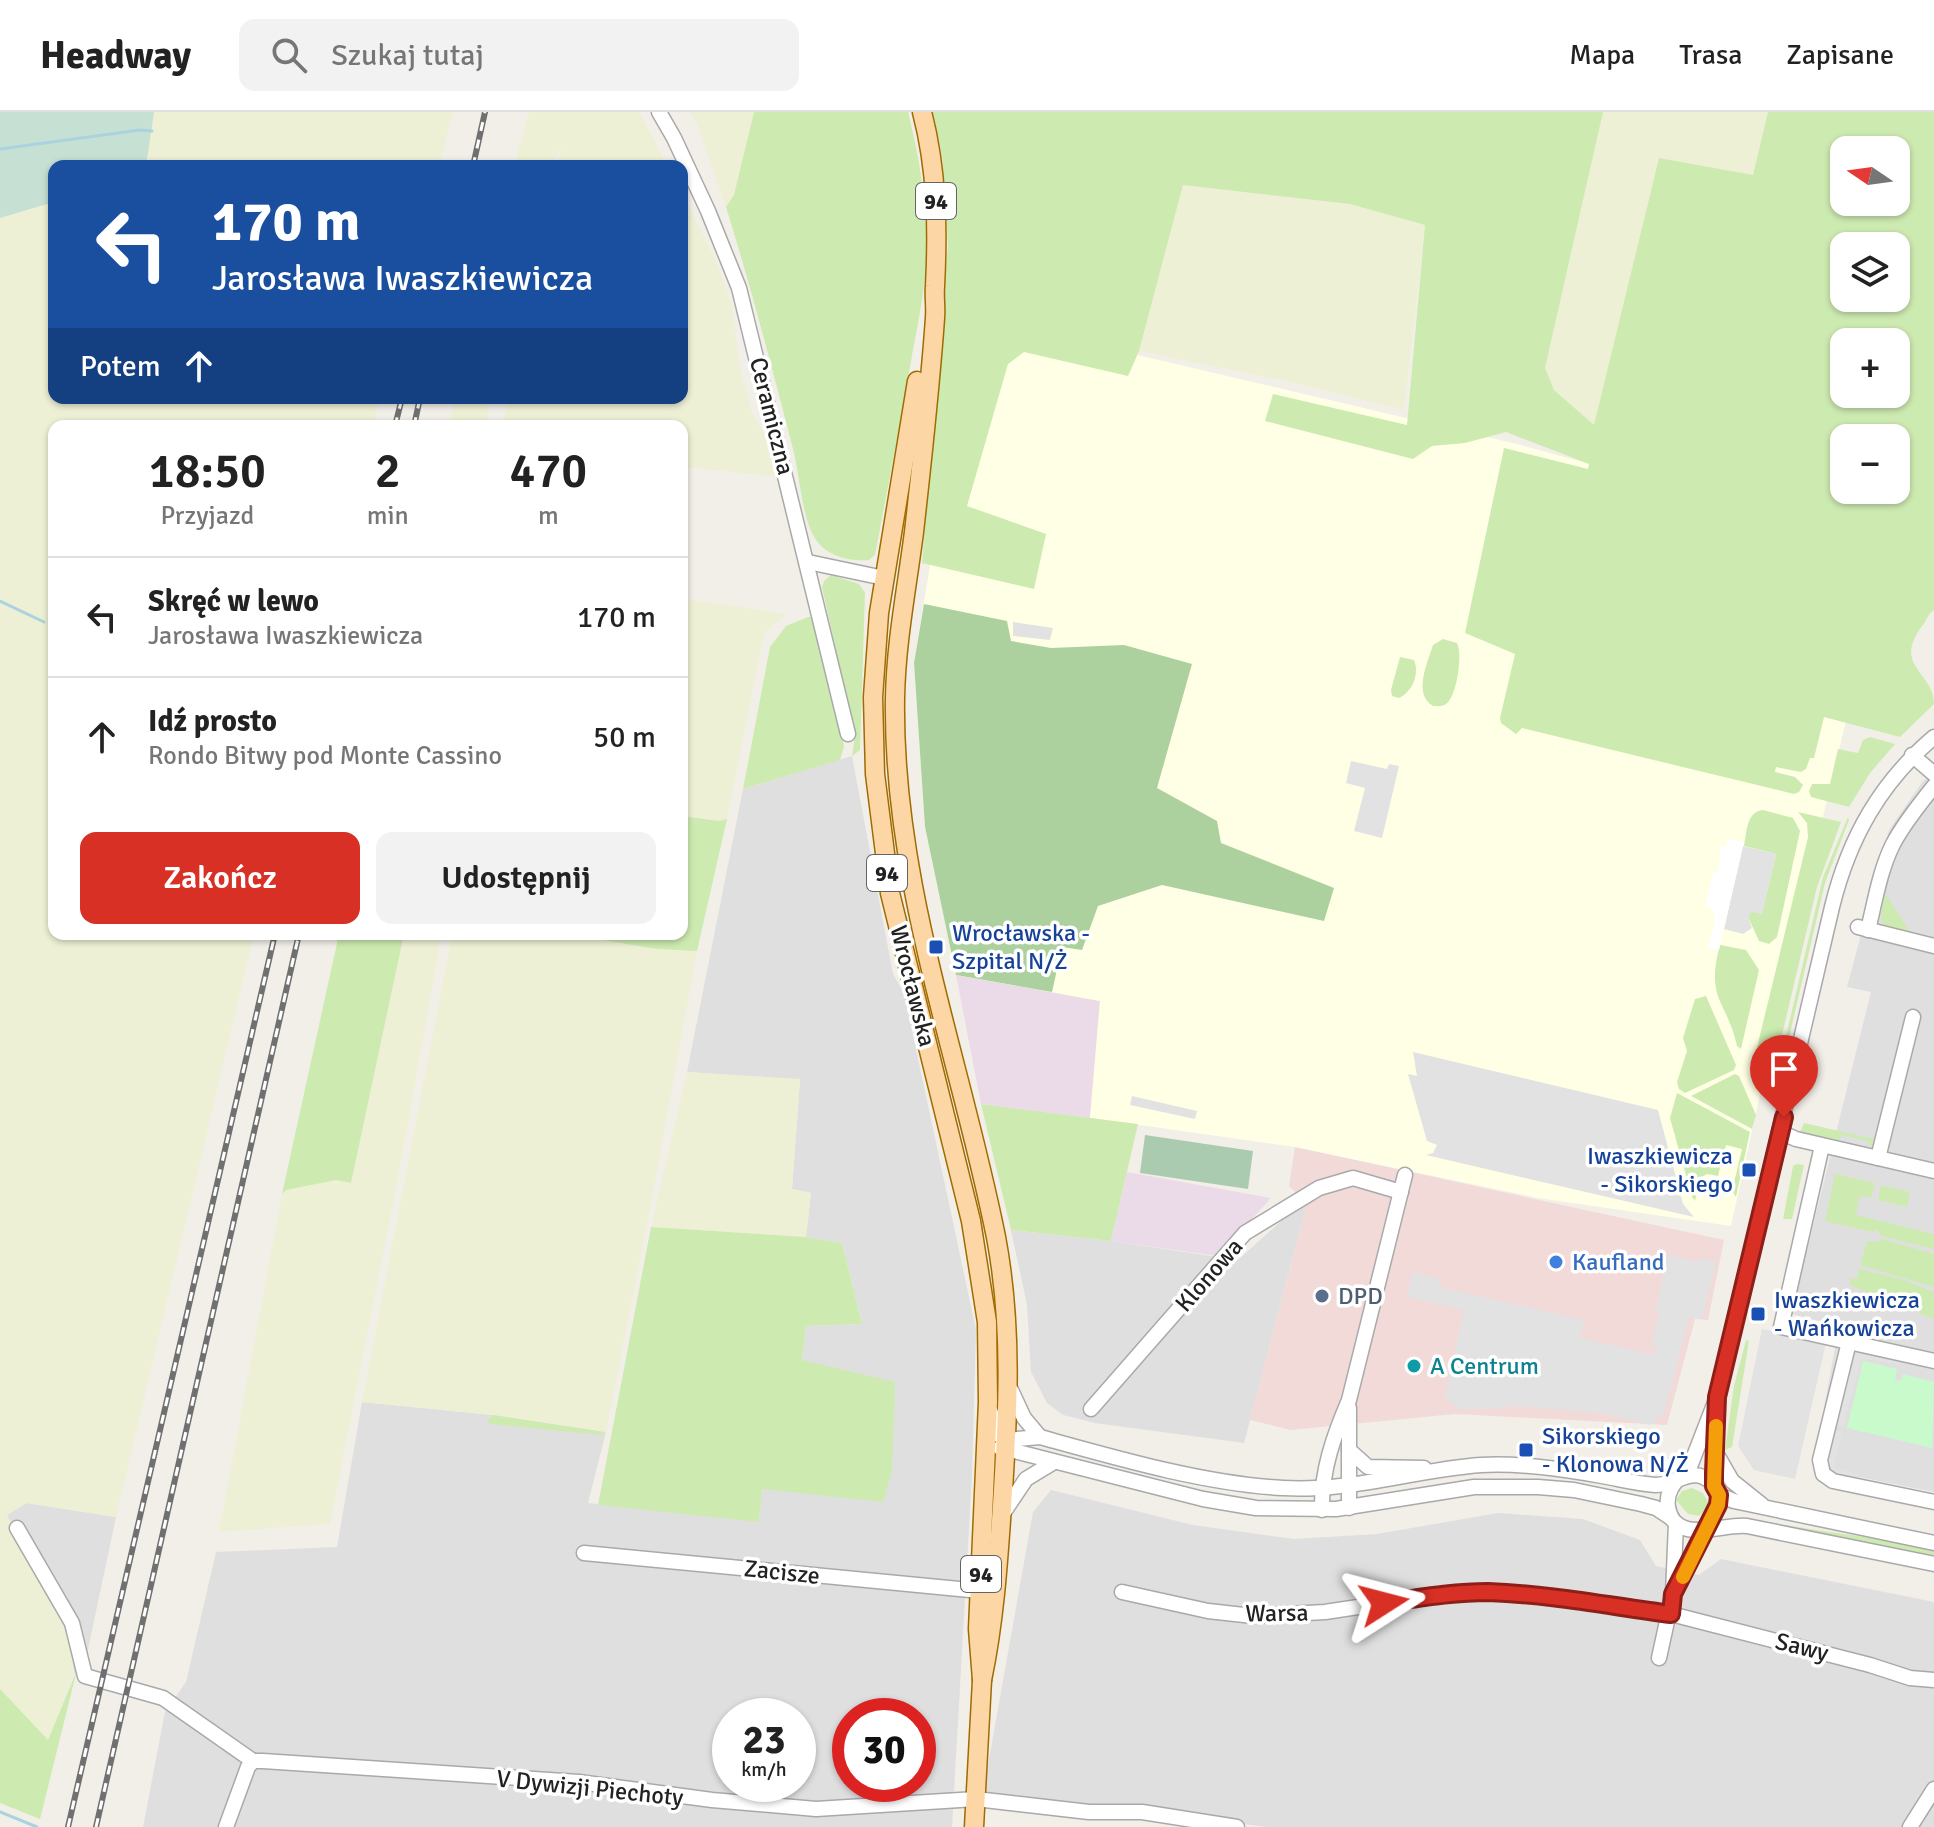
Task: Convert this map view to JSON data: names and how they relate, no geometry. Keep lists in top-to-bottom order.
{
  "streets": {
    "main road": ["94", "Wrocławska"],
    "street": [
      "Ceramiczna",
      "Klonowa",
      "Zacisze",
      "Warsa",
      "Sawy",
      "V Dywizji Piechoty"
    ]
  },
  "crossings": [
    ["Wrocławska", "Zacisze"],
    ["Wrocławska", "V Dywizji Piechoty"],
    ["Warsa", "Sawy"]
  ],
  "places": {
    "transit": [
      "Wrocławska - Szpital N/Ż",
      "Iwaszkiewicza - Sikorskiego",
      "Iwaszkiewicza - Wańkowicza",
      "Sikorskiego - Klonowa N/Ż"
    ],
    "other": ["Kaufland", "DPD", "A Centrum"]
  },
  "north": "left",
  "page": {
    "header": "Headway",
    "search": "Szukaj tutaj",
    "nav": ["Mapa", "Trasa", "Zapisane"],
    "map_buttons": ["+", "−"],
    "turn": ["170 m", "Jarosława Iwaszkiewicza"],
    "then": "Potem",
    "eta": [
      "18:50",
      "Przyjazd",
      "2",
      "min",
      "470",
      "m"
    ],
    "list": [
      {
        "name": "Skręć w lewo",
        "note": "Jarosława Iwaszkiewicza",
        "value": "170 m"
      },
      {
        "name": "Idź prosto",
        "note": "Rondo Bitwy pod Monte Cassino",
        "value": "50 m"
      }
    ],
    "buttons": ["Zakończ", "Udostępnij"],
    "speed": "23 km/h",
    "limit": "30"
  }
}
